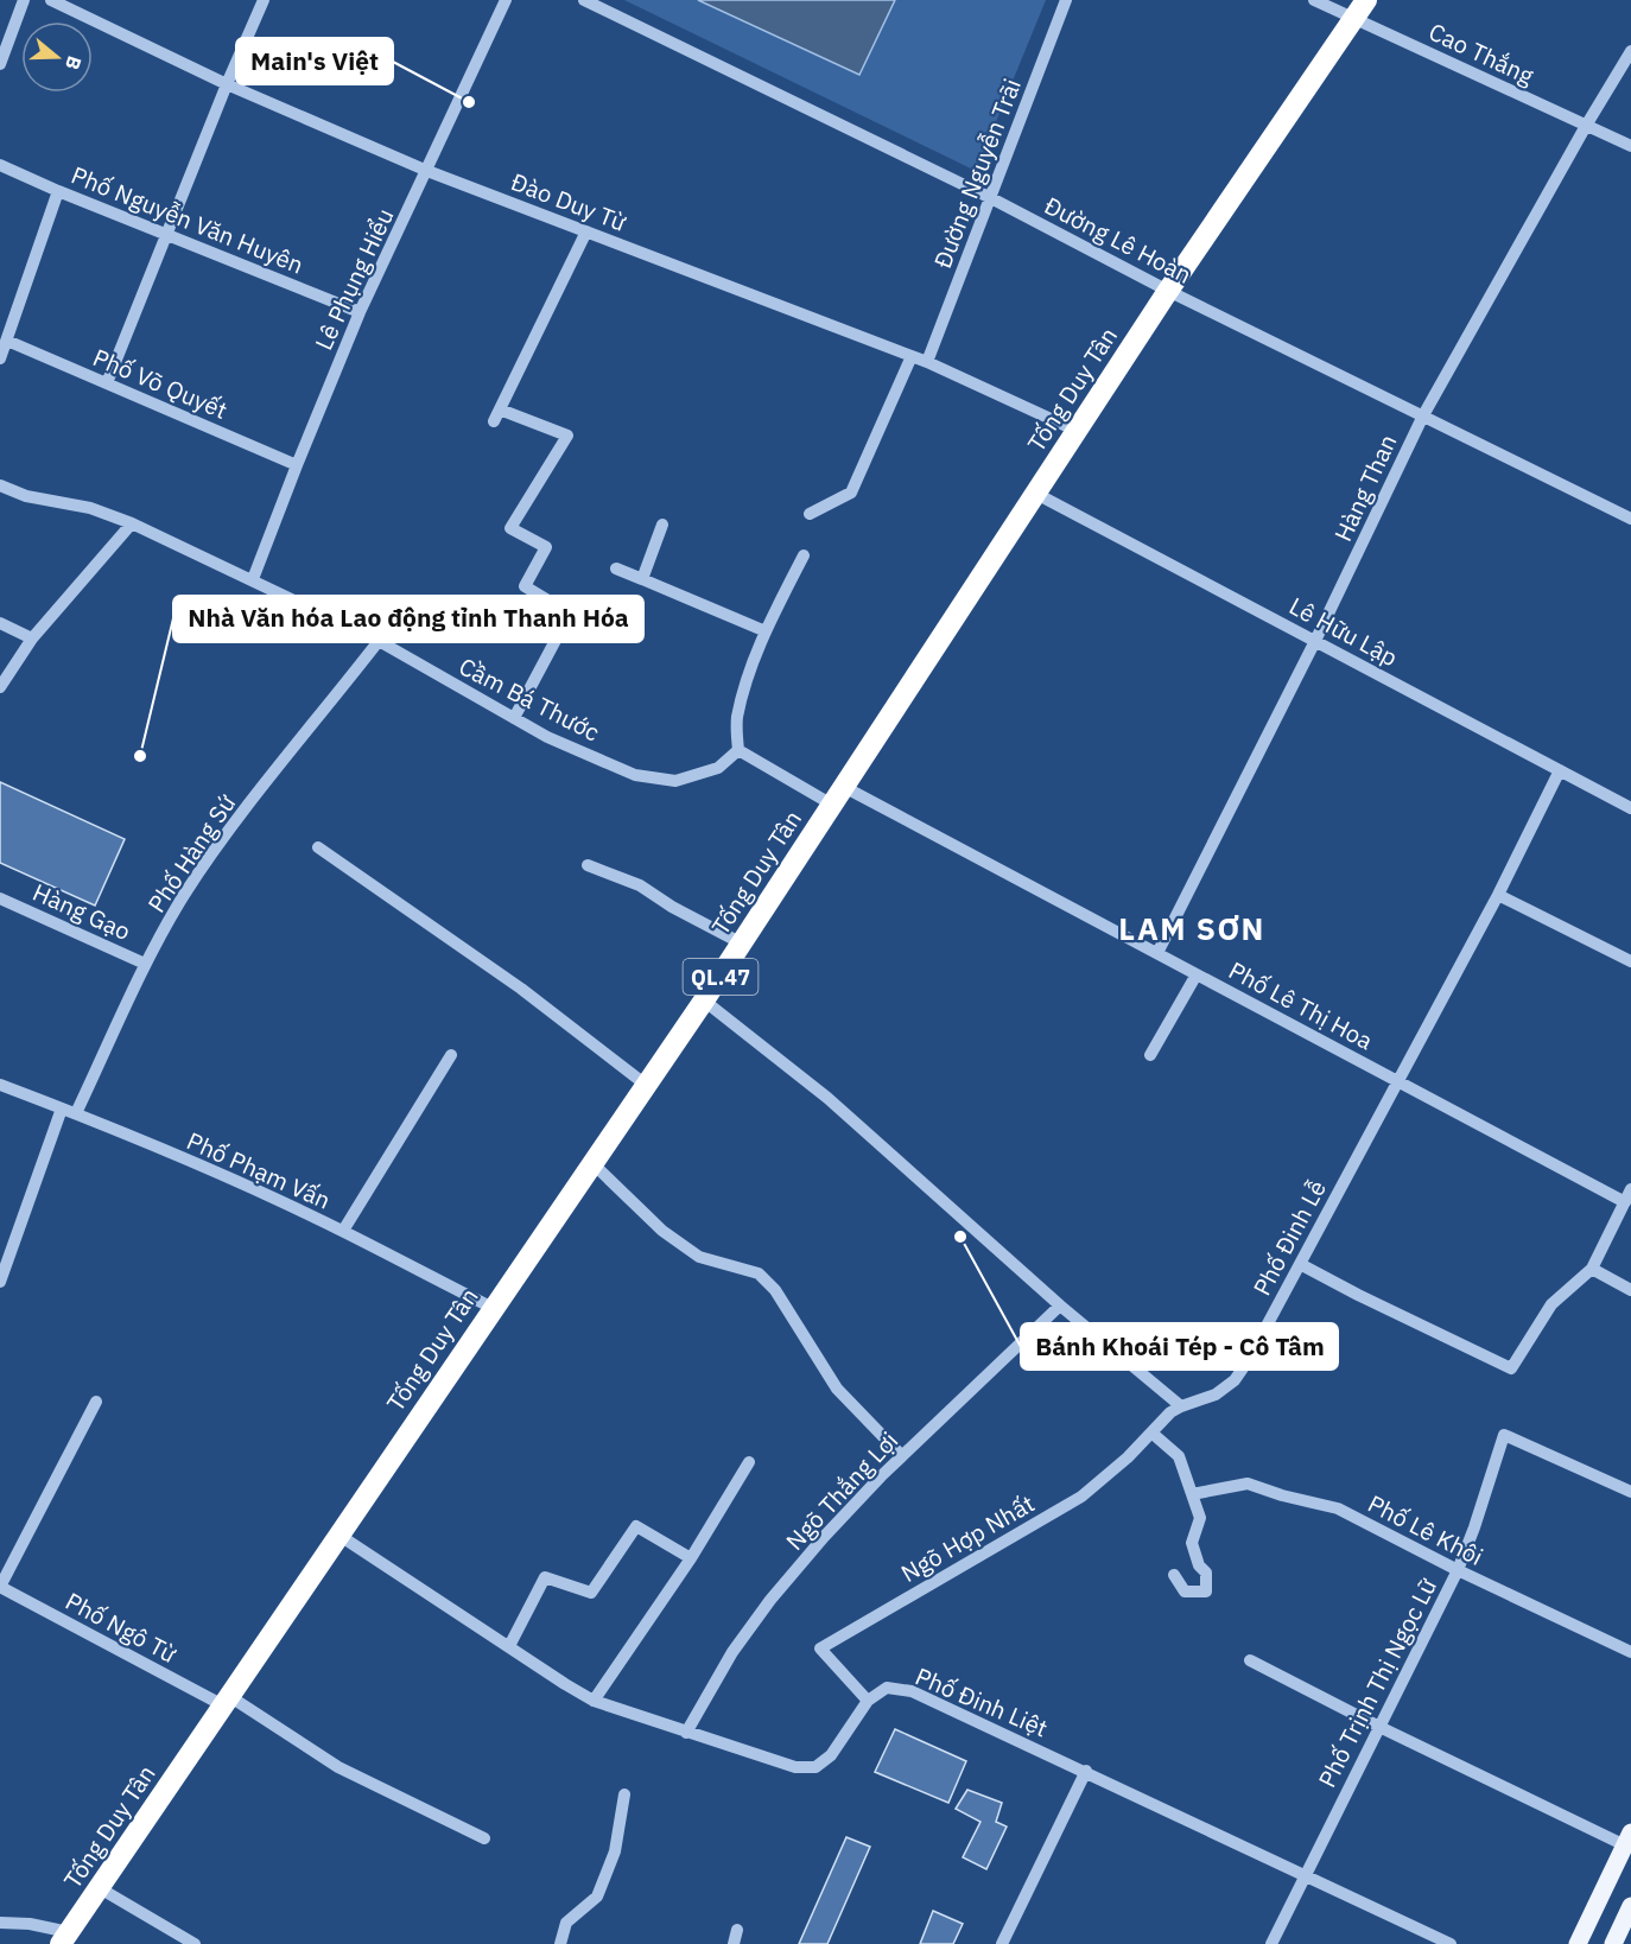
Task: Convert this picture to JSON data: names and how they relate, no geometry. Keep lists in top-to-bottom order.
{
  "streets": {
    "highway": ["Tống Duy Tân", "QL.47"],
    "street": [
      "Cao Thắng",
      "Đường Nguyễn Trãi",
      "Đào Duy Từ",
      "Phố Nguyễn Văn Huyên",
      "Đường Lê Hoàn",
      "Lê Phụng Hiểu",
      "Phố Võ Quyết",
      "Hàng Than",
      "Lê Hữu Lập",
      "Cầm Bá Thước",
      "Phố Hàng Sứ",
      "Hàng Gạo",
      "Phố Lê Thị Hoa",
      "Phố Phạm Vấn",
      "Phố Đinh Lễ",
      "Ngõ Thắng Lợi",
      "Phố Lê Khôi",
      "Ngõ Hợp Nhất",
      "Phố Ngô Từ",
      "Phố Trịnh Thị Ngọc Lữ",
      "Phố Đinh Liệt"
    ]
  },
  "crossings": [
    ["Cao Thắng", "Tống Duy Tân"],
    ["Cao Thắng", "Hàng Than"],
    ["Đường Nguyễn Trãi", "Đào Duy Từ"],
    ["Đường Nguyễn Trãi", "Đường Lê Hoàn"],
    ["Đào Duy Từ", "Lê Phụng Hiểu"],
    ["Đào Duy Từ", "Tống Duy Tân"],
    ["Phố Nguyễn Văn Huyên", "Lê Phụng Hiểu"],
    ["Đường Lê Hoàn", "Tống Duy Tân"],
    ["Đường Lê Hoàn", "Hàng Than"],
    ["Lê Phụng Hiểu", "Phố Võ Quyết"],
    ["Lê Phụng Hiểu", "Cầm Bá Thước"],
    ["Tống Duy Tân", "Lê Hữu Lập"],
    ["Tống Duy Tân", "Phố Lê Thị Hoa"],
    ["Tống Duy Tân", "Phố Phạm Vấn"],
    ["Tống Duy Tân", "Phố Ngô Từ"],
    ["Hàng Than", "Lê Hữu Lập"],
    ["Hàng Than", "Phố Lê Thị Hoa"],
    ["Lê Hữu Lập", "Phố Đinh Lễ"],
    ["Cầm Bá Thước", "Phố Hàng Sứ"],
    ["Phố Hàng Sứ", "Hàng Gạo"],
    ["Phố Hàng Sứ", "Phố Phạm Vấn"],
    ["Phố Lê Thị Hoa", "Phố Đinh Lễ"],
    ["Phố Đinh Lễ", "Ngõ Hợp Nhất"],
    ["Phố Lê Khôi", "Phố Trịnh Thị Ngọc Lữ"],
    ["Ngõ Hợp Nhất", "Phố Đinh Liệt"],
    ["Phố Trịnh Thị Ngọc Lữ", "Phố Đinh Liệt"]
  ],
  "districts": ["LAM SƠN"],
  "places": ["Main's Việt", "Nhà Văn hóa Lao động tỉnh Thanh Hóa", "Bánh Khoái Tép - Cô Tâm"],
  "north": "right"
}
